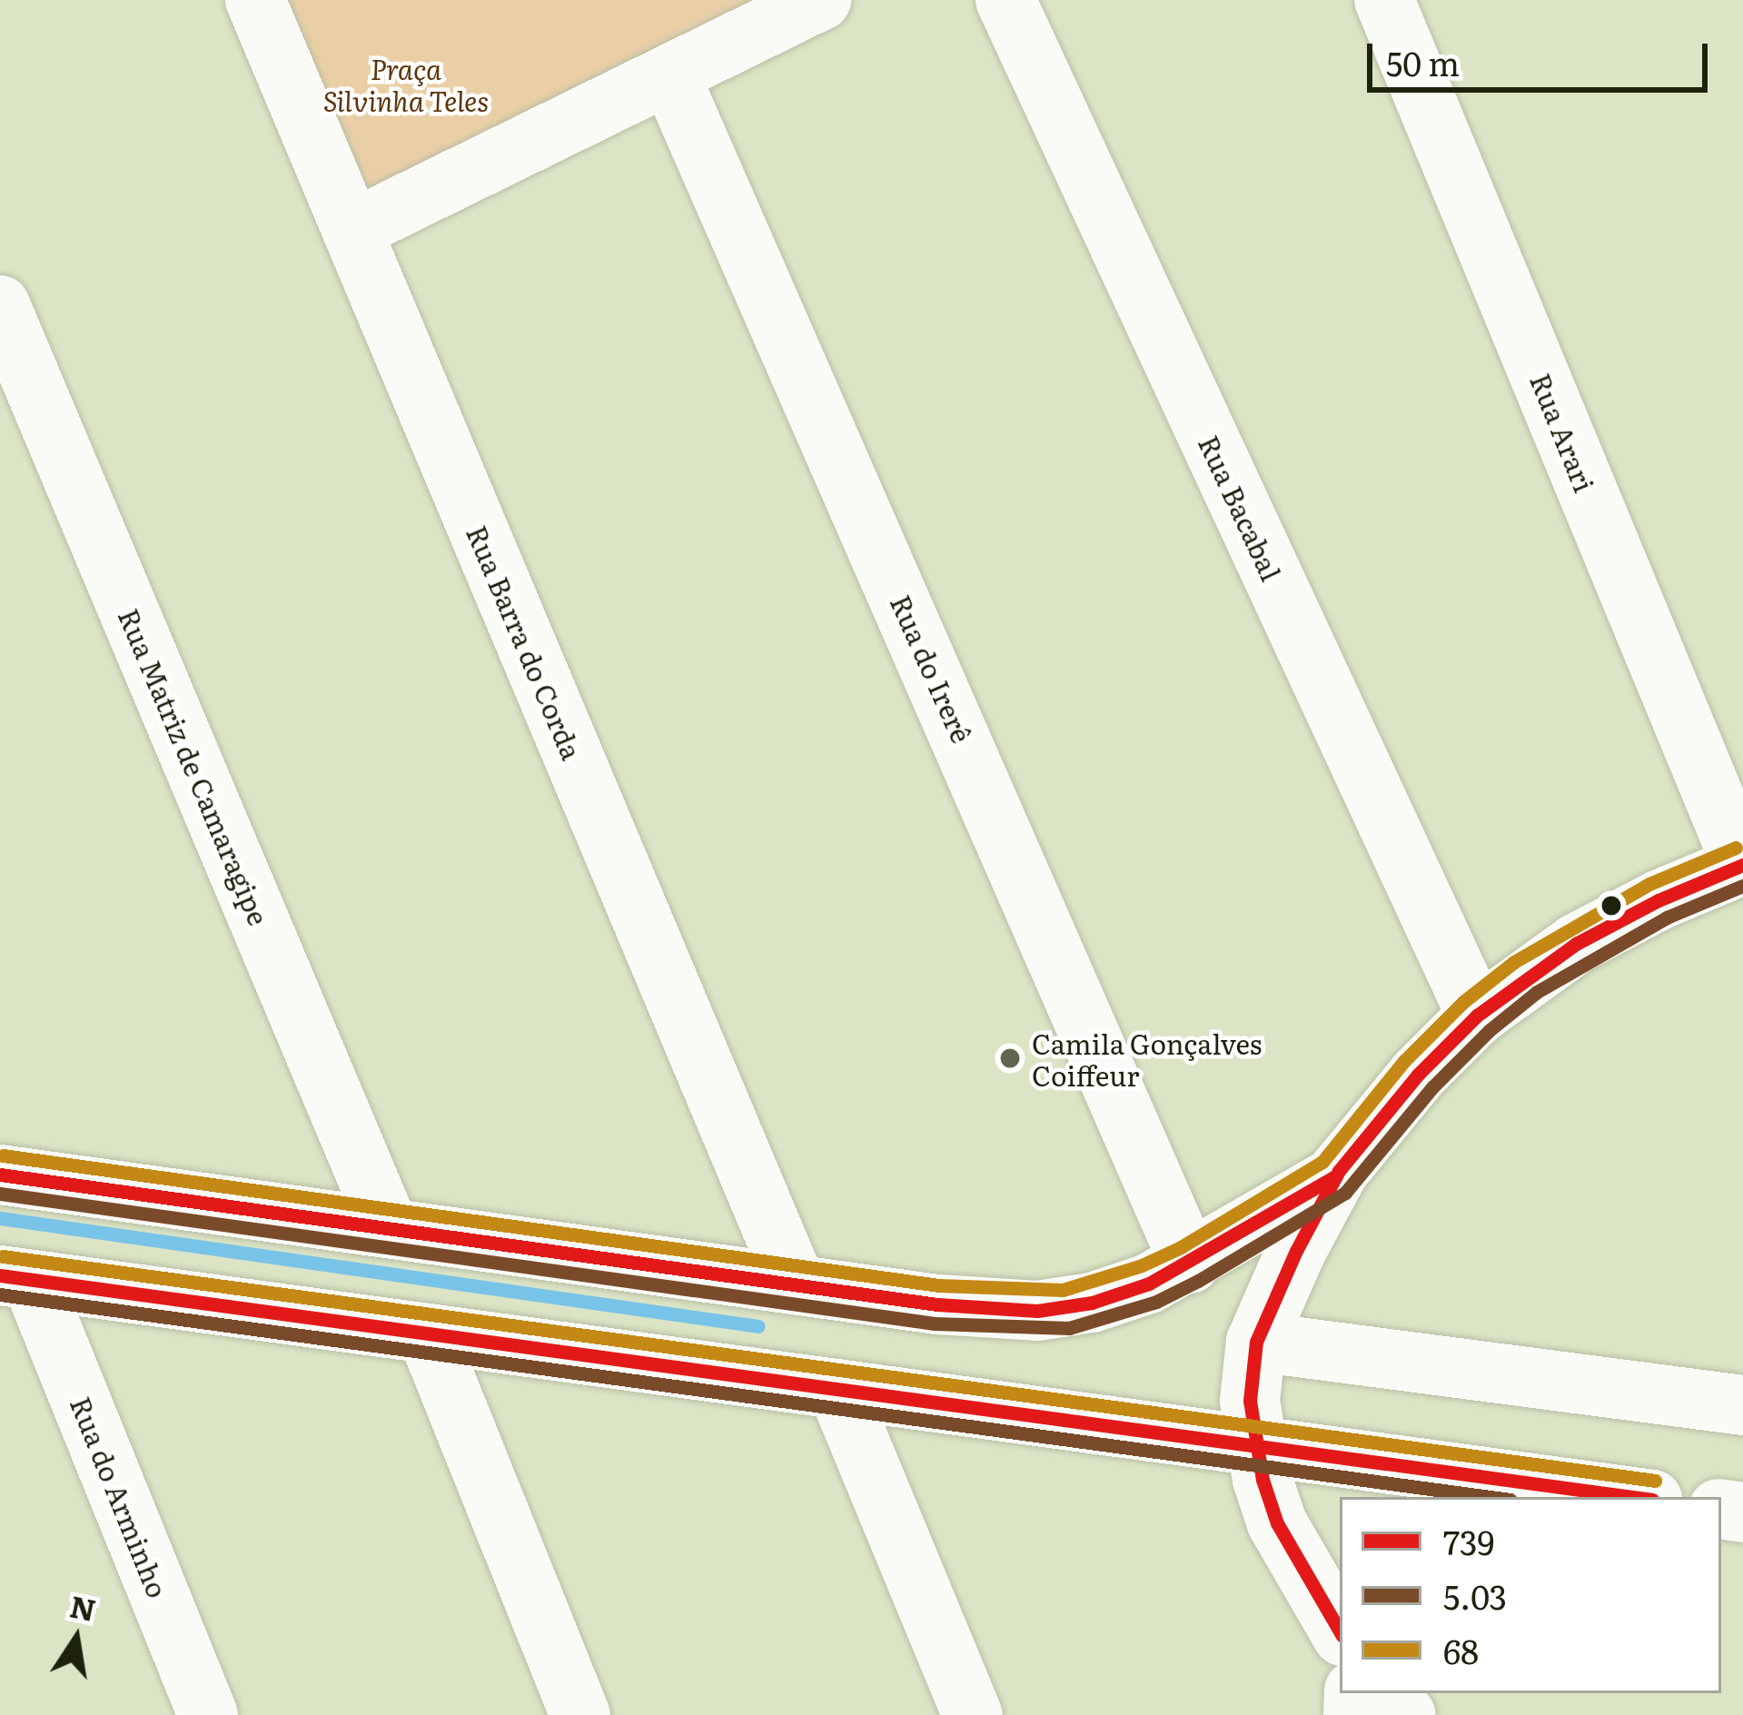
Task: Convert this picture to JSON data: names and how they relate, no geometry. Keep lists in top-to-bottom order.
{
  "streets": {
    "street": [
      "Rua Arari",
      "Rua Bacabal",
      "Rua Barra do Corda",
      "Rua do Irerê",
      "Rua Matriz de Camaragipe",
      "Rua do Arminho"
    ]
  },
  "parks": ["Praça Silvinha Teles"],
  "places": ["Camila Gonçalves Coiffeur"],
  "lines": ["transit line 68", "transit line 739", "transit line 5.03"],
  "legend": ["739", "5.03", "68"],
  "scale_bar": "50 m",
  "north": "top"
}
